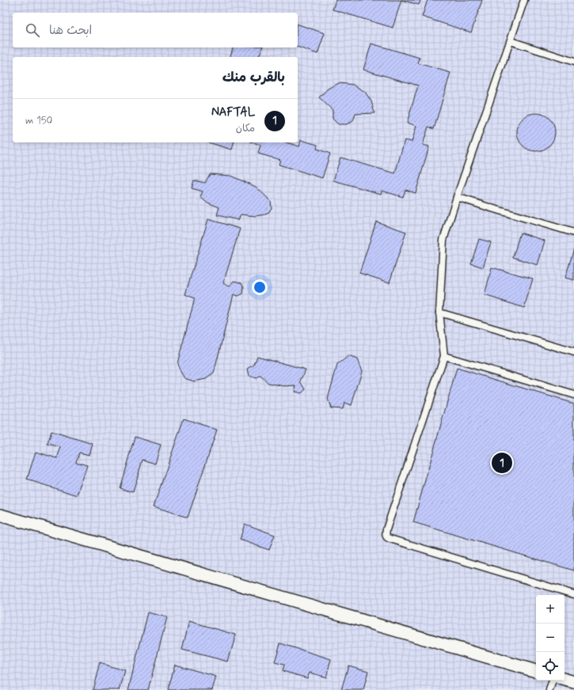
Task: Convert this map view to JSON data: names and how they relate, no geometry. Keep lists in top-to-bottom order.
{
  "page": {
    "search": "ابحث هنا",
    "heading": "بالقرب منك",
    "list": [
      {
        "mark": "1",
        "name": "NAFTAL",
        "note": "مكان",
        "value": "150 m"
      }
    ],
    "pins": "1",
    "map_buttons": ["+", "−"]
  }
}
